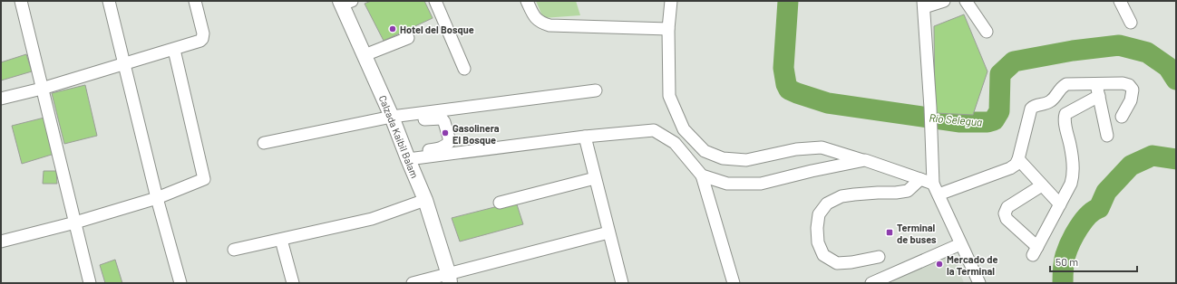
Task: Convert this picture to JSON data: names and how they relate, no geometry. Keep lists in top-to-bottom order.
{
  "streets": {
    "main road": ["Calzada Kaibil Balam"]
  },
  "water": ["Río Selegua"],
  "places": {
    "other": ["Hotel del Bosque", "Gasolinera El Bosque", "Mercado de la Terminal"],
    "transit": ["Terminal de buses"]
  },
  "scale_bar": "50 m"
}
